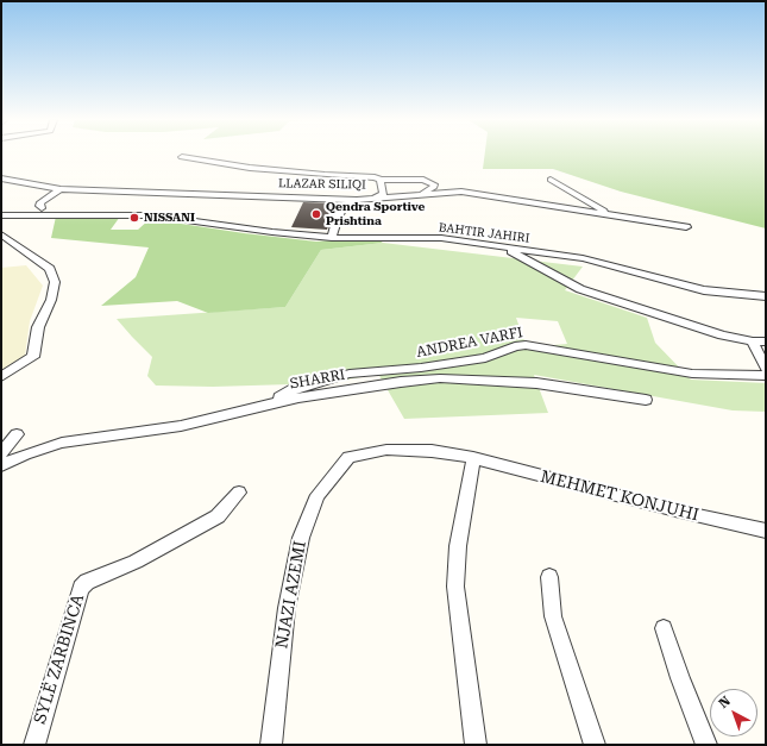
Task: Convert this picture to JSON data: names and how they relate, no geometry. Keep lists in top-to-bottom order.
{
  "streets": {
    "street": [
      "LLAZAR SILIQI",
      "BAHTIR JAHIRI",
      "ANDREA VARFI",
      "SHARRI",
      "MEHMET KONJUHI",
      "NJAZI AZEMI",
      "SYLË ZARBINCA"
    ]
  },
  "crossings": [
    ["ANDREA VARFI", "SHARRI"],
    ["MEHMET KONJUHI", "NJAZI AZEMI"]
  ],
  "places": ["Qendra Sportive Prishtina", "NISSANI"],
  "north": "top left"
}
